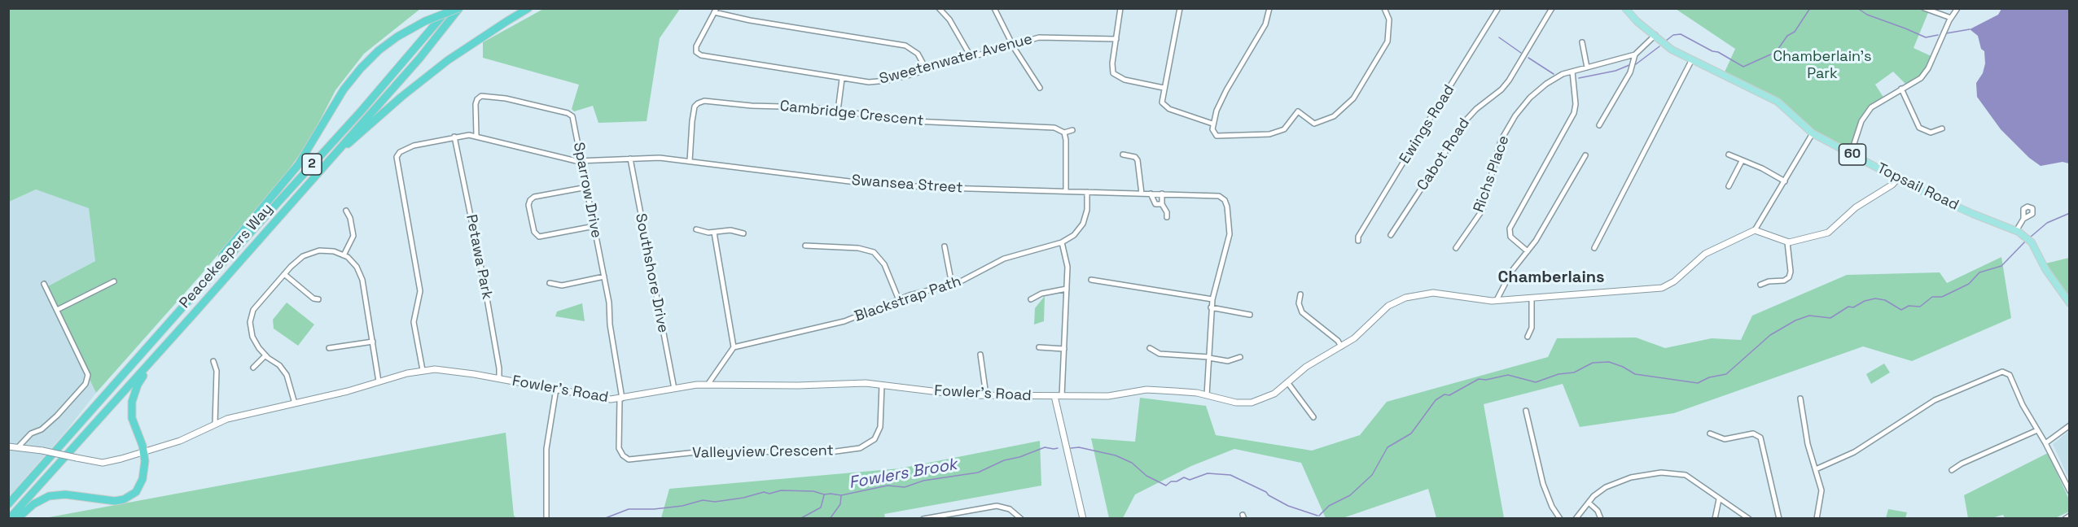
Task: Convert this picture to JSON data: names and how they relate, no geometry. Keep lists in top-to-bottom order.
{
  "streets": {
    "highway": ["2", "Peacekeepers Way"],
    "main road": ["60", "Topsail Road"],
    "street": [
      "Sweetenwater Avenue",
      "Cambridge Crescent",
      "Ewings Road",
      "Cabot Road",
      "Richs Place",
      "Swansea Street",
      "Sparrow Drive",
      "Petawa Park",
      "Southshore Drive",
      "Blackstrap Path",
      "Fowler's Road",
      "Valleyview Crescent"
    ]
  },
  "crossings": [
    ["Cambridge Crescent", "Swansea Street"],
    ["Richs Place", "Topsail Road"],
    ["Swansea Street", "Sparrow Drive"],
    ["Swansea Street", "Petawa Park"],
    ["Swansea Street", "Southshore Drive"],
    ["Swansea Street", "Blackstrap Path"],
    ["Swansea Street", "Fowler's Road"],
    ["Sparrow Drive", "Fowler's Road"],
    ["Sparrow Drive", "Valleyview Crescent"],
    ["Petawa Park", "Fowler's Road"],
    ["Southshore Drive", "Fowler's Road"],
    ["Fowler's Road", "Valleyview Crescent"]
  ],
  "districts": ["Chamberlains"],
  "water": ["Fowlers Brook"],
  "parks": ["Chamberlain's Park"]
}
